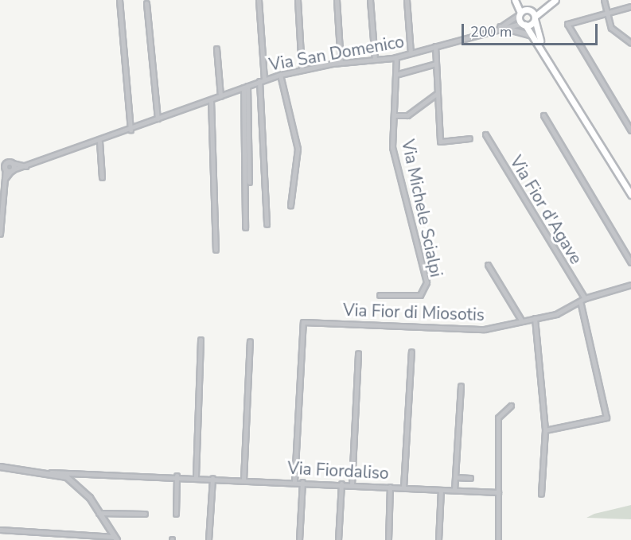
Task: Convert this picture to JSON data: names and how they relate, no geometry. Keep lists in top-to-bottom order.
{
  "streets": {
    "street": [
      "Via San Domenico",
      "Via Michele Scialpi",
      "Via Fior d'Agave",
      "Via Fior di Miosotis",
      "Via Fiordaliso"
    ]
  },
  "crossings": [
    ["Via San Domenico", "Via Michele Scialpi"],
    ["Via Fior d'Agave", "Via Fior di Miosotis"],
    ["Via Fior di Miosotis", "Via Fiordaliso"]
  ],
  "scale_bar": "200 m"
}
